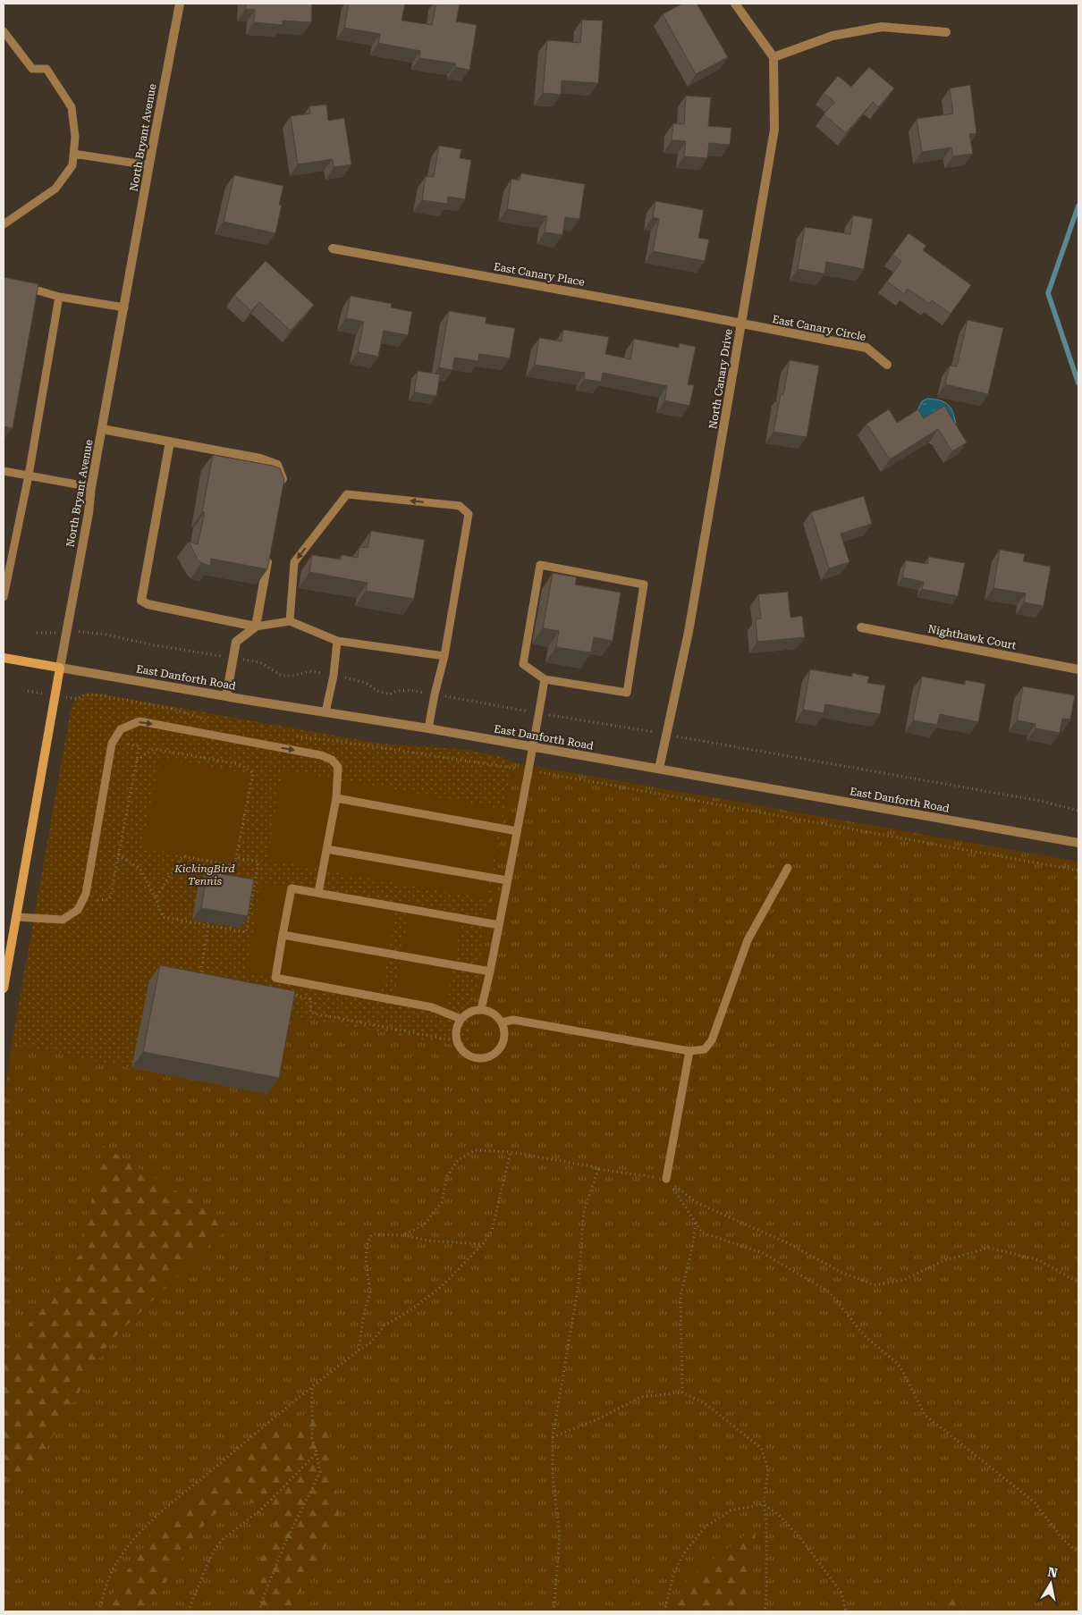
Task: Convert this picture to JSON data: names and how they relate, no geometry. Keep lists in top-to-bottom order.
{
  "streets": {
    "main road": ["North Bryant Avenue", "East Danforth Road"],
    "street": [
      "East Canary Place",
      "East Canary Circle",
      "North Canary Drive",
      "Nighthawk Court"
    ]
  },
  "crossings": [
    ["North Bryant Avenue", "East Danforth Road"],
    ["East Canary Place", "East Canary Circle"],
    ["East Canary Place", "North Canary Drive"],
    ["East Canary Circle", "North Canary Drive"],
    ["North Canary Drive", "East Danforth Road"]
  ],
  "parks": ["KickingBird Tennis"],
  "north": "top"
}
